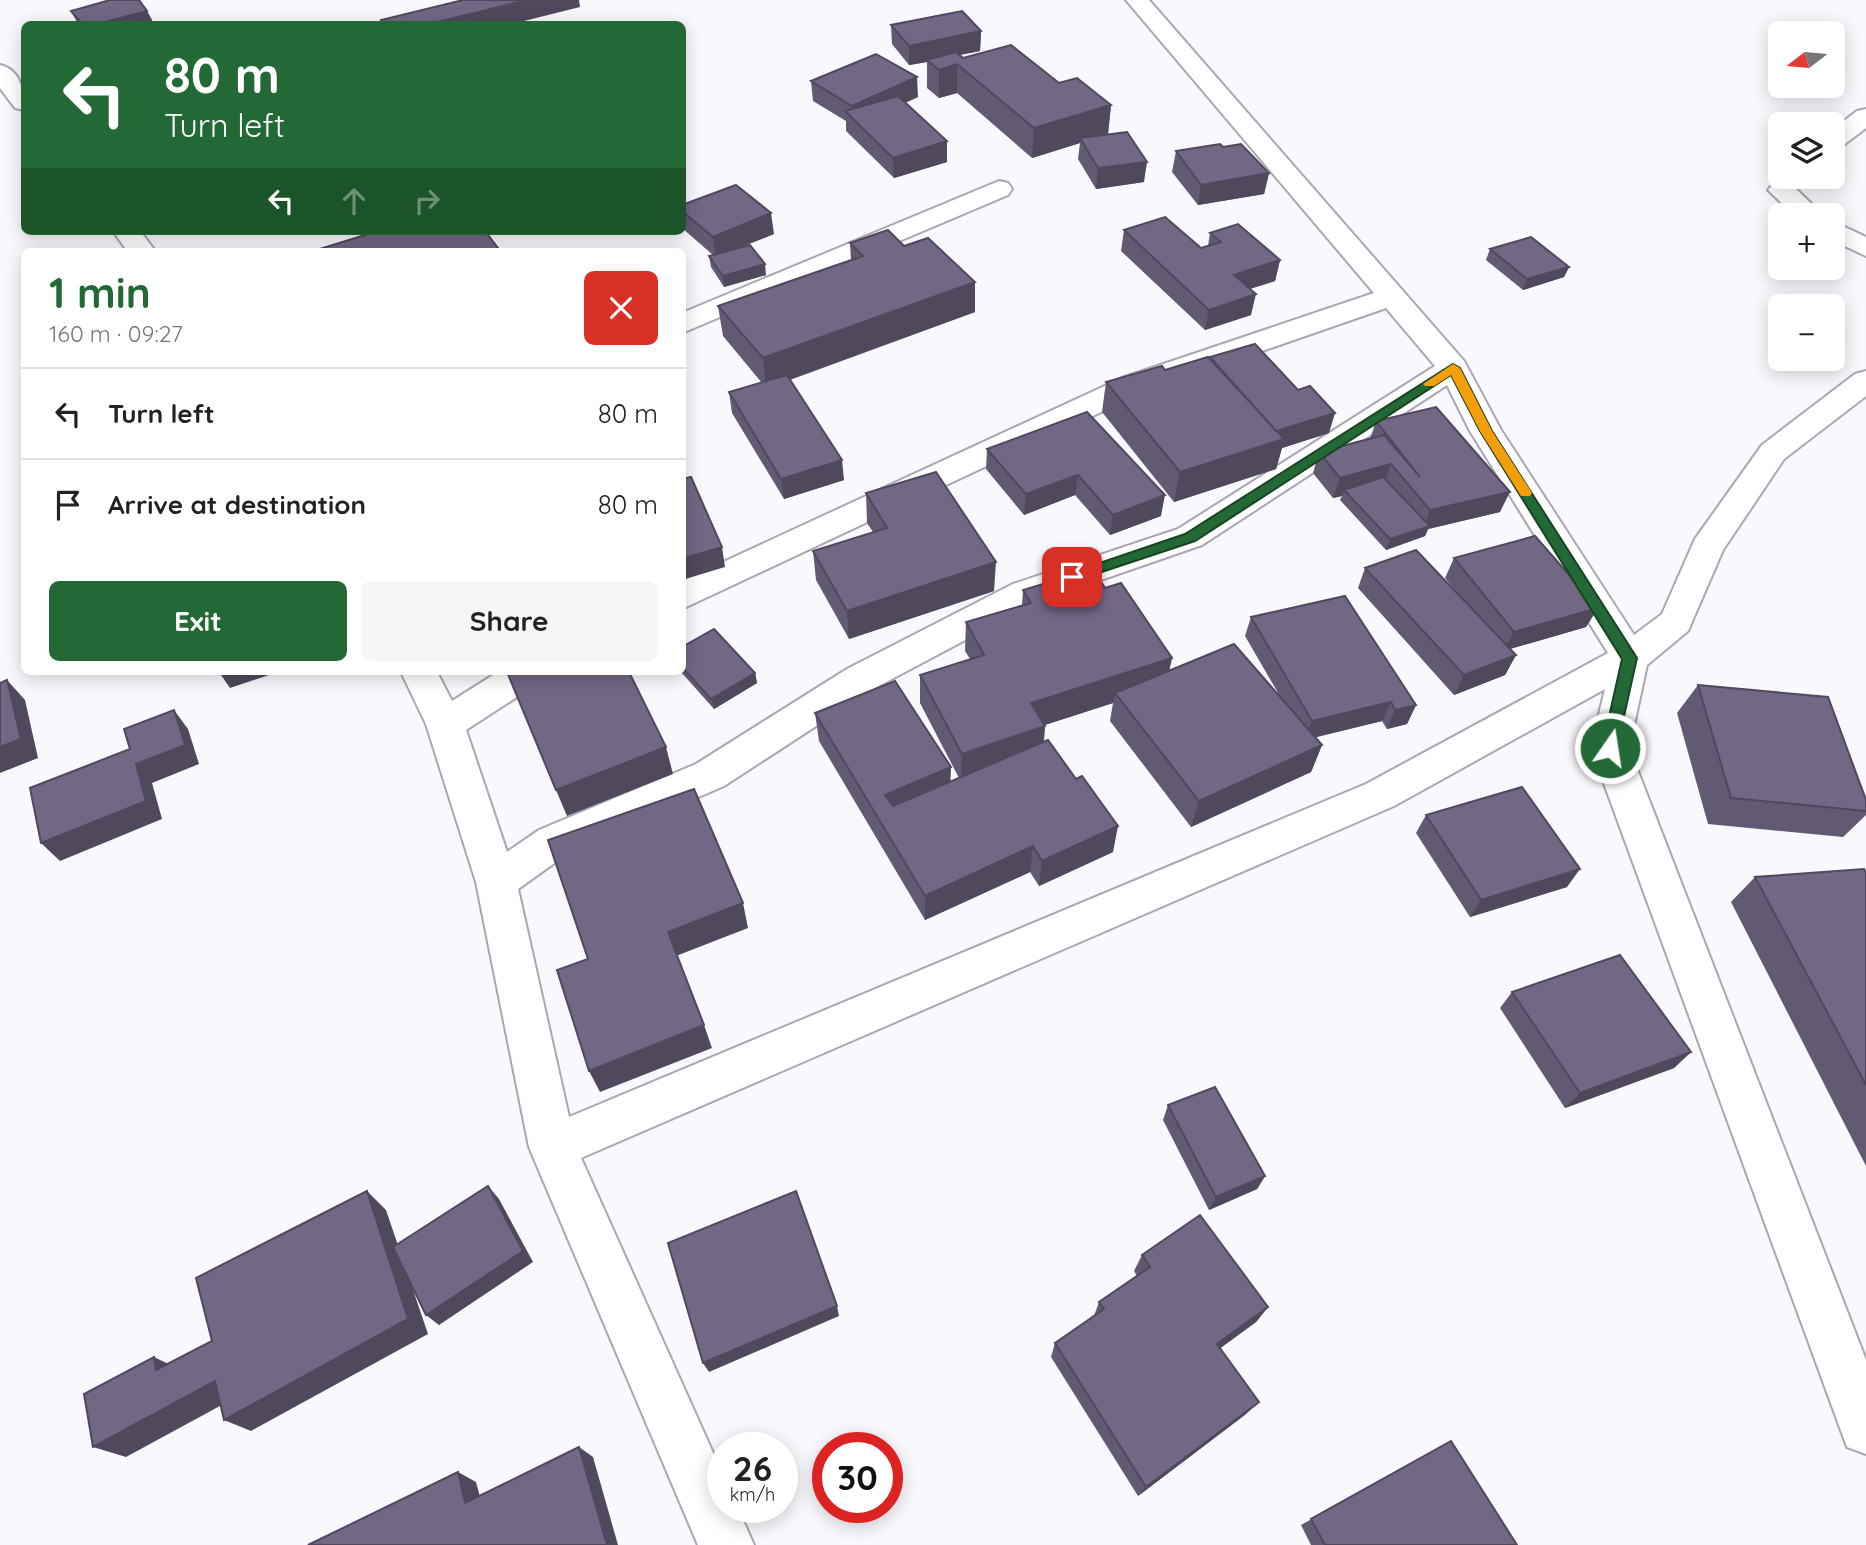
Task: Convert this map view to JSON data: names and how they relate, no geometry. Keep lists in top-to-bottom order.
{
  "north": "left",
  "page": {
    "map_buttons": ["+", "−"],
    "turn": ["80 m", "Turn left"],
    "heading": ["1 min", "160 m · 09:27"],
    "list": [
      {
        "name": "Turn left",
        "value": "80 m"
      },
      {
        "name": "Arrive at destination",
        "value": "80 m"
      }
    ],
    "buttons": ["Exit", "Share"],
    "speed": "26 km/h",
    "limit": "30"
  }
}
